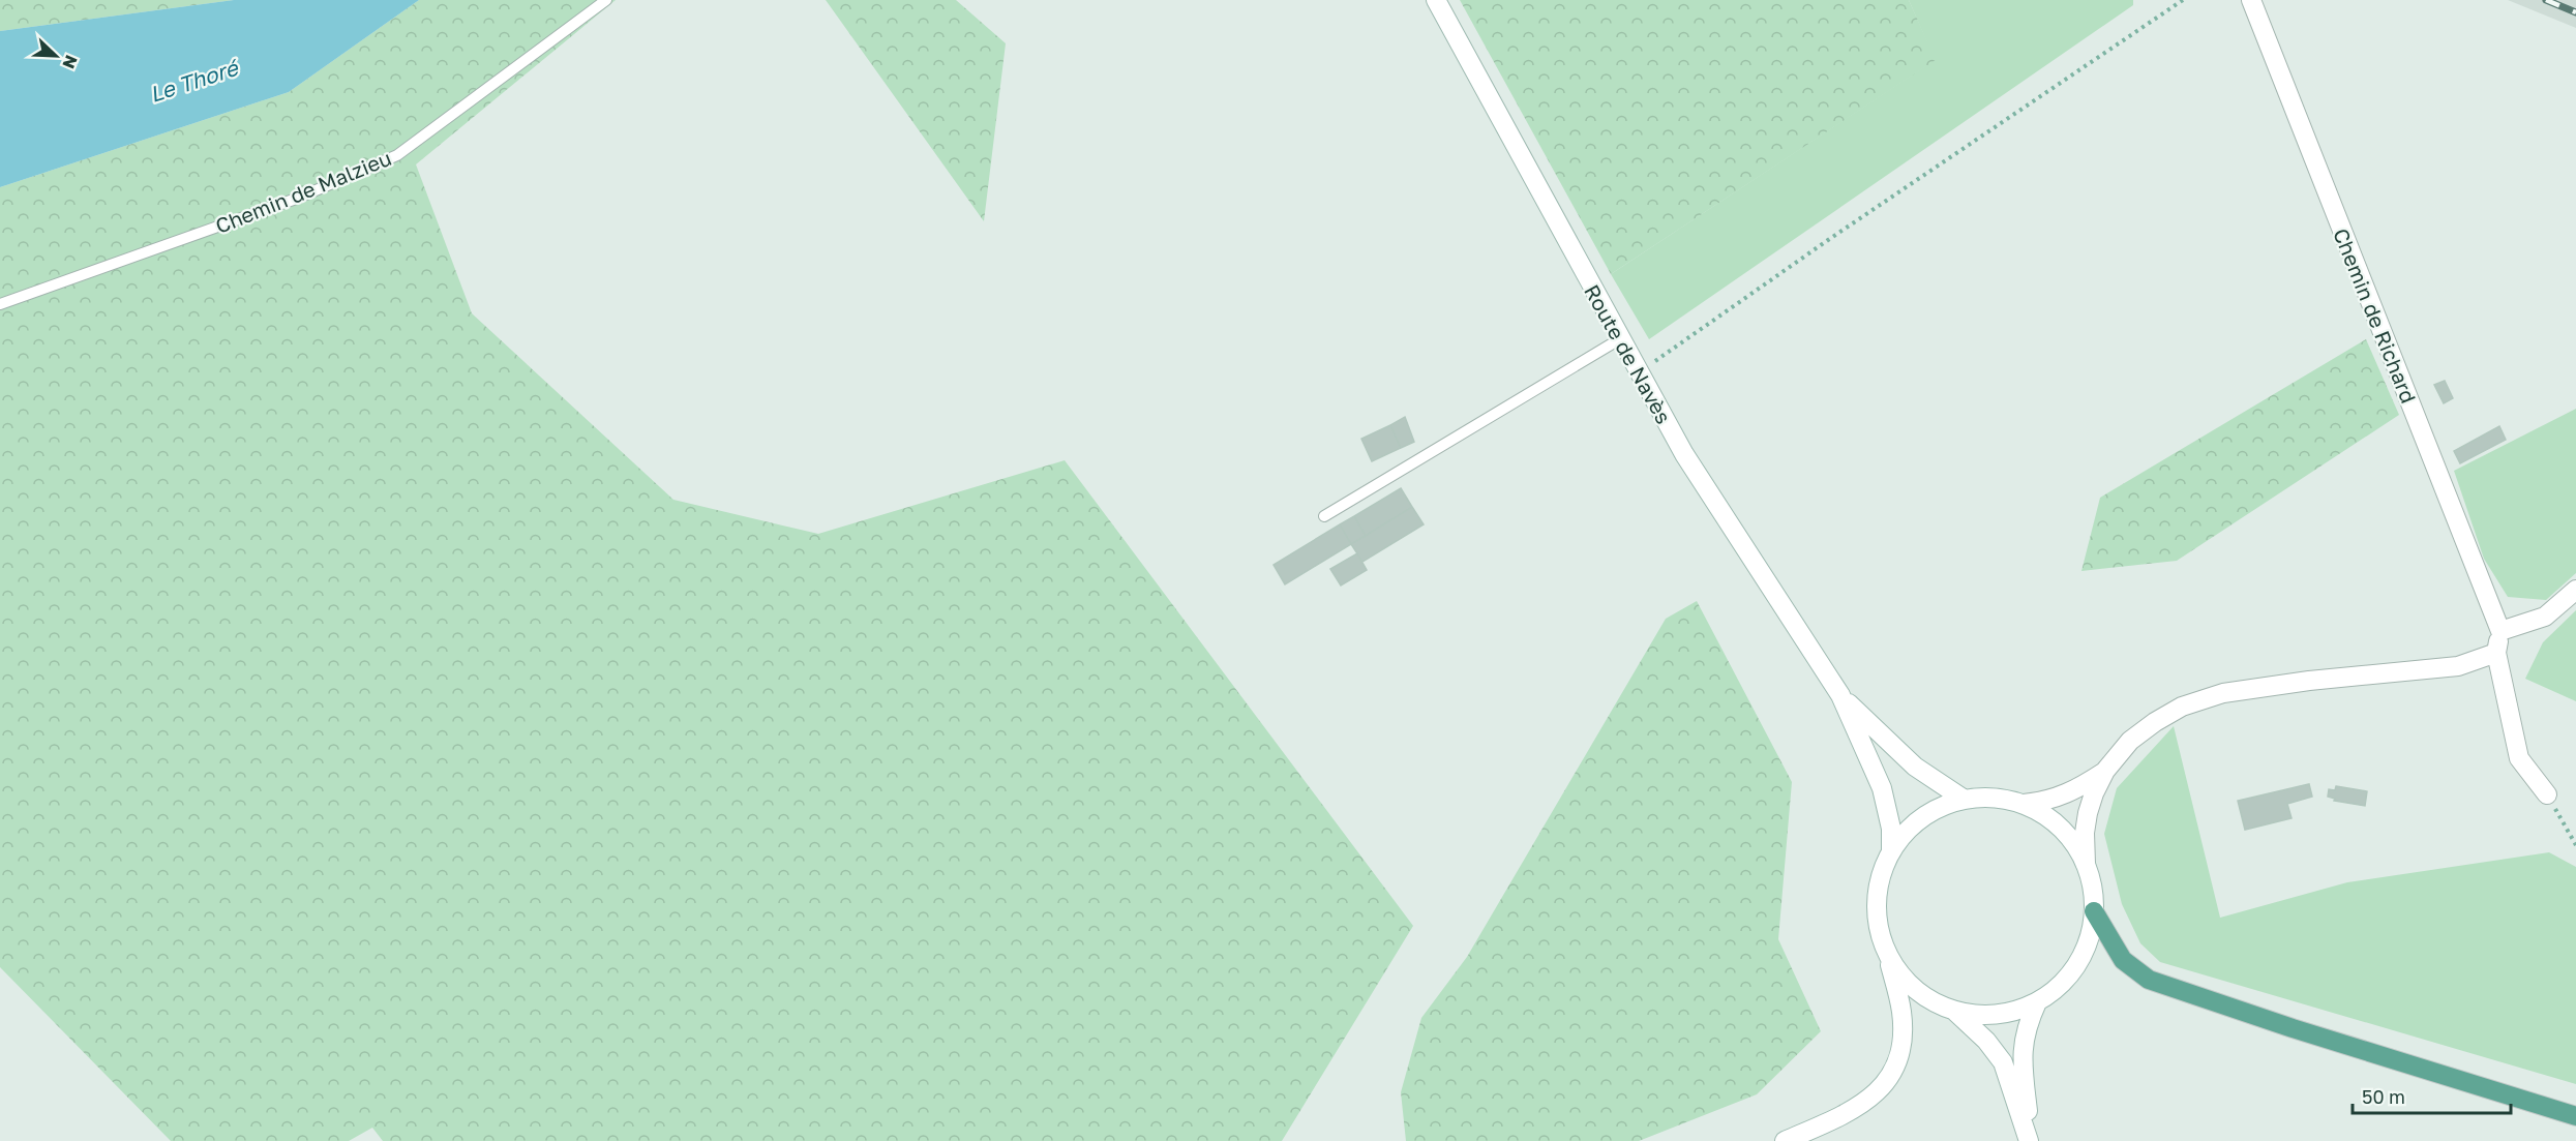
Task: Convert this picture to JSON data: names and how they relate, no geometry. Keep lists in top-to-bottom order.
{
  "streets": {
    "main road": ["Chemin de Richard", "Route de Navès"],
    "lane": ["Chemin de Malzieu"]
  },
  "water": ["Le Thoré"],
  "scale_bar": "50 m",
  "north": "bottom right"
}
